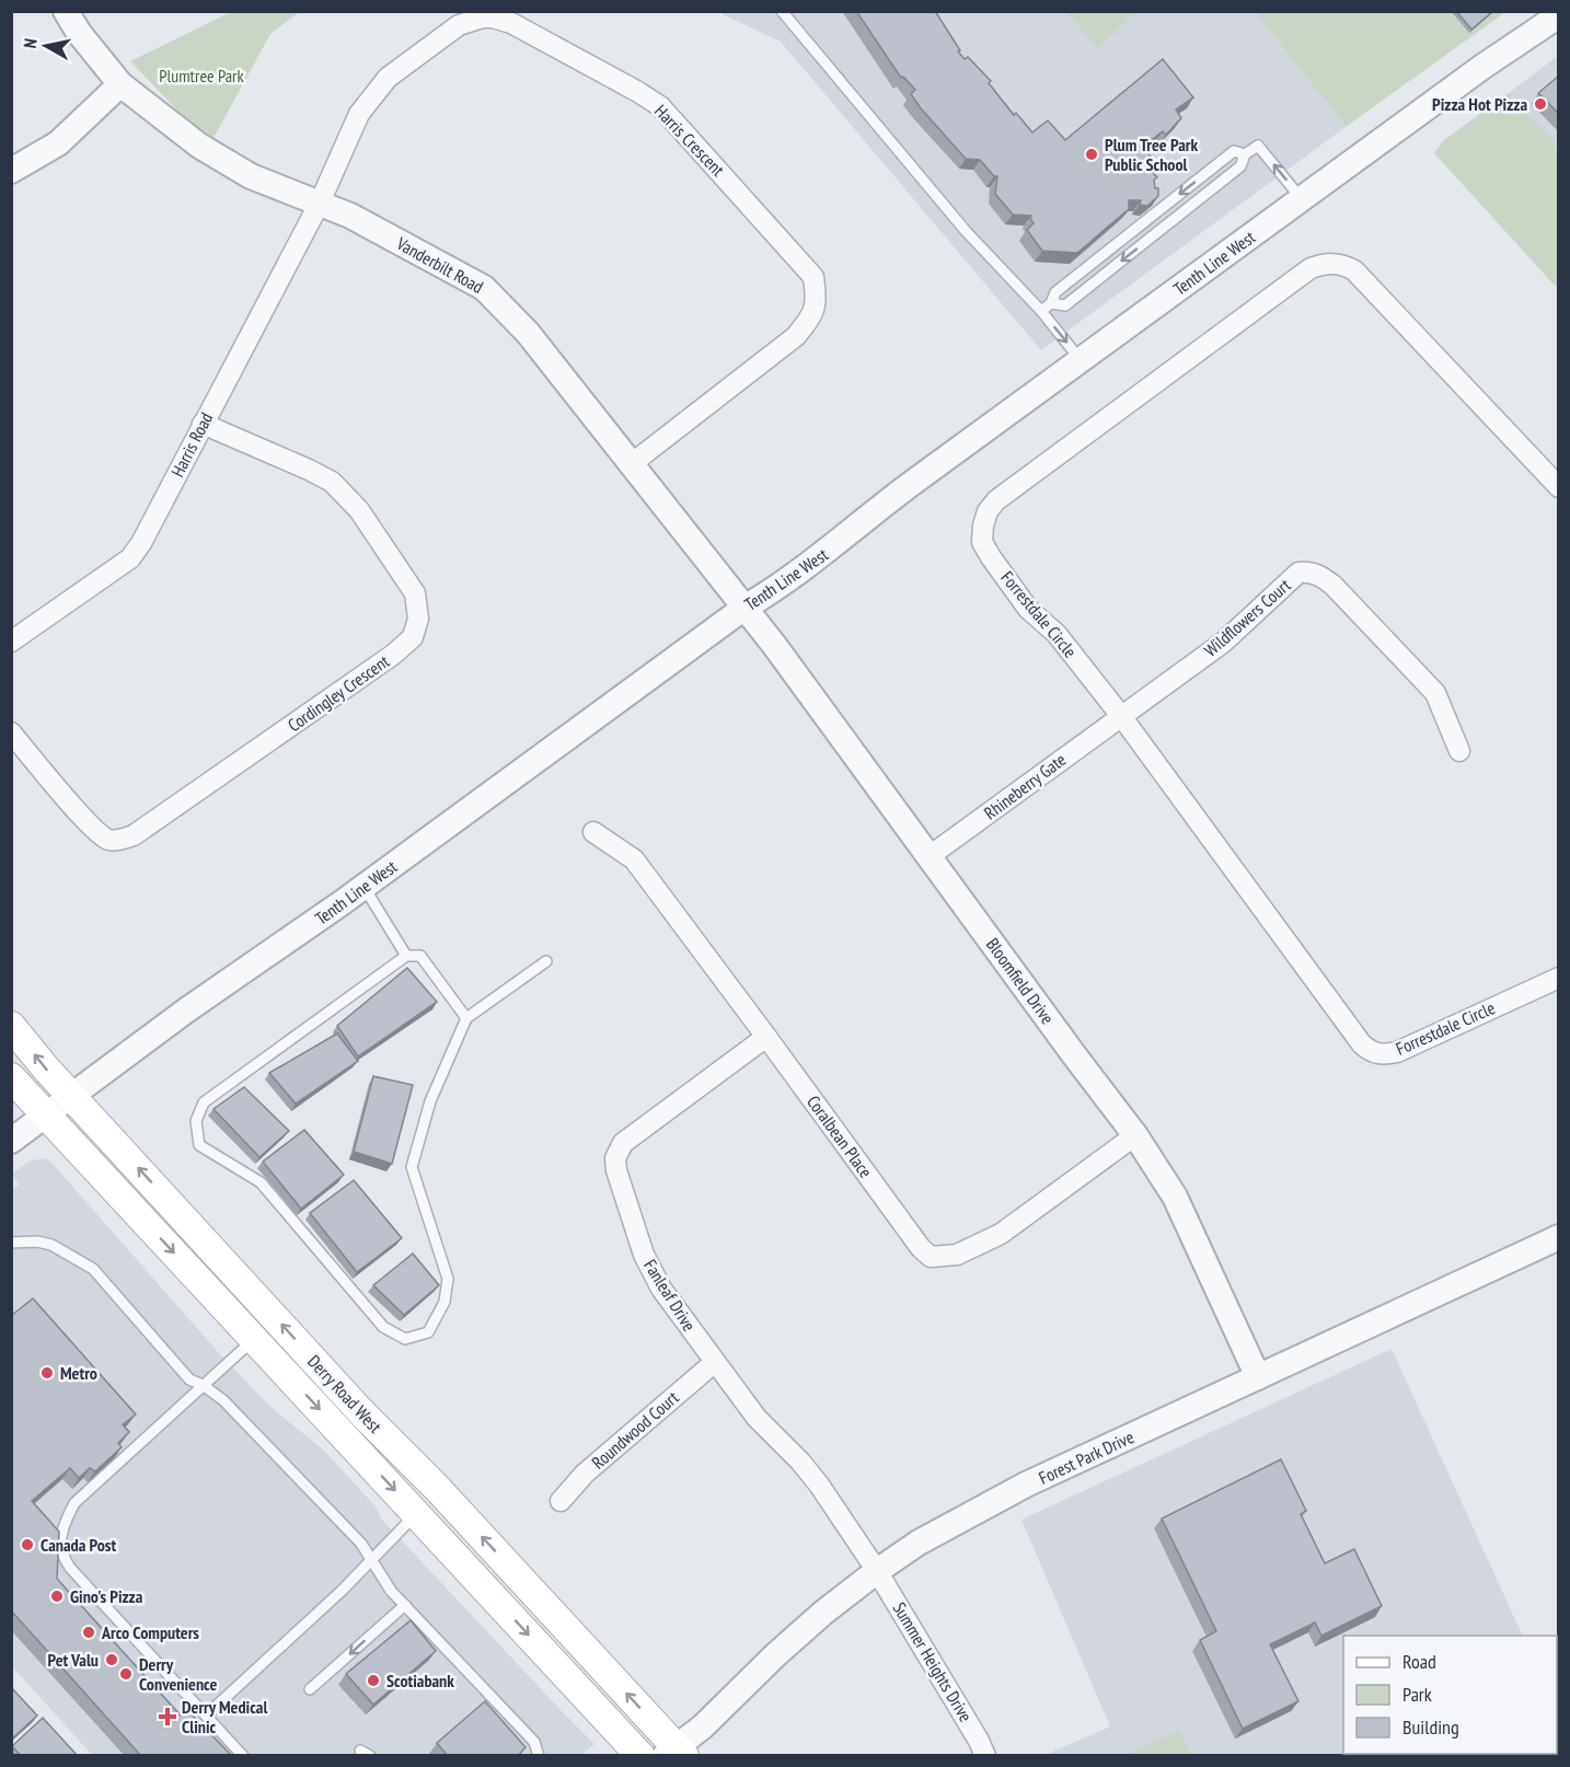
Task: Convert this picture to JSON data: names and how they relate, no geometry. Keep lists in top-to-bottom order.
{
  "streets": {
    "main road": ["Derry Road West"],
    "street": [
      "Harris Crescent",
      "Tenth Line West",
      "Vanderbilt Road",
      "Harris Road",
      "Forrestdale Circle",
      "Wildflowers Court",
      "Cordingley Crescent",
      "Rhineberry Gate",
      "Bloomfield Drive",
      "Coralbean Place",
      "Fanleaf Drive",
      "Roundwood Court",
      "Forest Park Drive",
      "Summer Heights Drive"
    ]
  },
  "crossings": [
    ["Harris Crescent", "Vanderbilt Road"],
    ["Harris Crescent", "Harris Road"],
    ["Tenth Line West", "Vanderbilt Road"],
    ["Tenth Line West", "Bloomfield Drive"],
    ["Tenth Line West", "Derry Road West"],
    ["Vanderbilt Road", "Harris Road"],
    ["Vanderbilt Road", "Bloomfield Drive"],
    ["Harris Road", "Cordingley Crescent"],
    ["Forrestdale Circle", "Wildflowers Court"],
    ["Forrestdale Circle", "Rhineberry Gate"],
    ["Wildflowers Court", "Rhineberry Gate"],
    ["Rhineberry Gate", "Bloomfield Drive"],
    ["Bloomfield Drive", "Coralbean Place"],
    ["Bloomfield Drive", "Forest Park Drive"],
    ["Coralbean Place", "Fanleaf Drive"],
    ["Fanleaf Drive", "Roundwood Court"],
    ["Fanleaf Drive", "Forest Park Drive"],
    ["Fanleaf Drive", "Summer Heights Drive"],
    ["Derry Road West", "Forest Park Drive"],
    ["Forest Park Drive", "Summer Heights Drive"]
  ],
  "parks": ["Plumtree Park"],
  "places": {
    "other": [
      "Pizza Hot Pizza",
      "Plum Tree Park Public School",
      "Metro",
      "Canada Post",
      "Gino's Pizza",
      "Arco Computers",
      "Pet Valu",
      "Derry Convenience",
      "Scotiabank"
    ],
    "health": ["Derry Medical Clinic"]
  },
  "legend": ["Road", "Park", "Building"],
  "north": "left"
}
